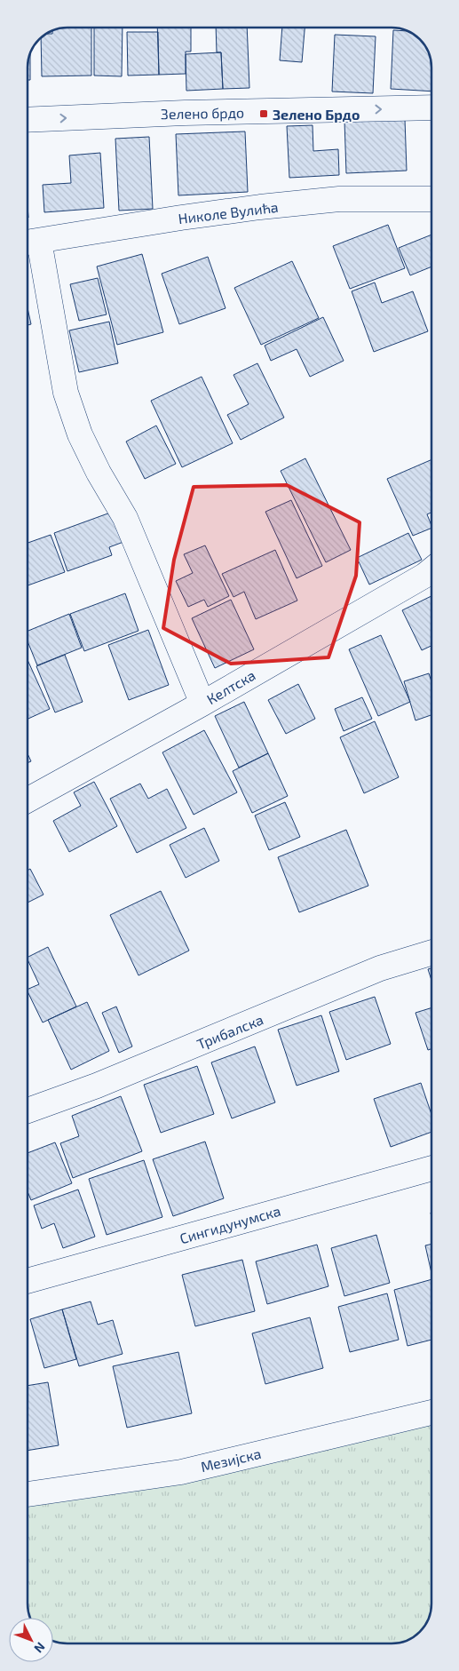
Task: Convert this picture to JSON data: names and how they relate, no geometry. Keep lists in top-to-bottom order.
{
  "streets": {
    "street": [
      "Зелено брдо",
      "Николе Вулића",
      "Келтска",
      "Трибалска",
      "Сингидунумска",
      "Мезијска"
    ]
  },
  "one_way": ["Зелено брдо"],
  "places": {
    "transit": ["Зелено Брдо"]
  },
  "north": "bottom right"
}
